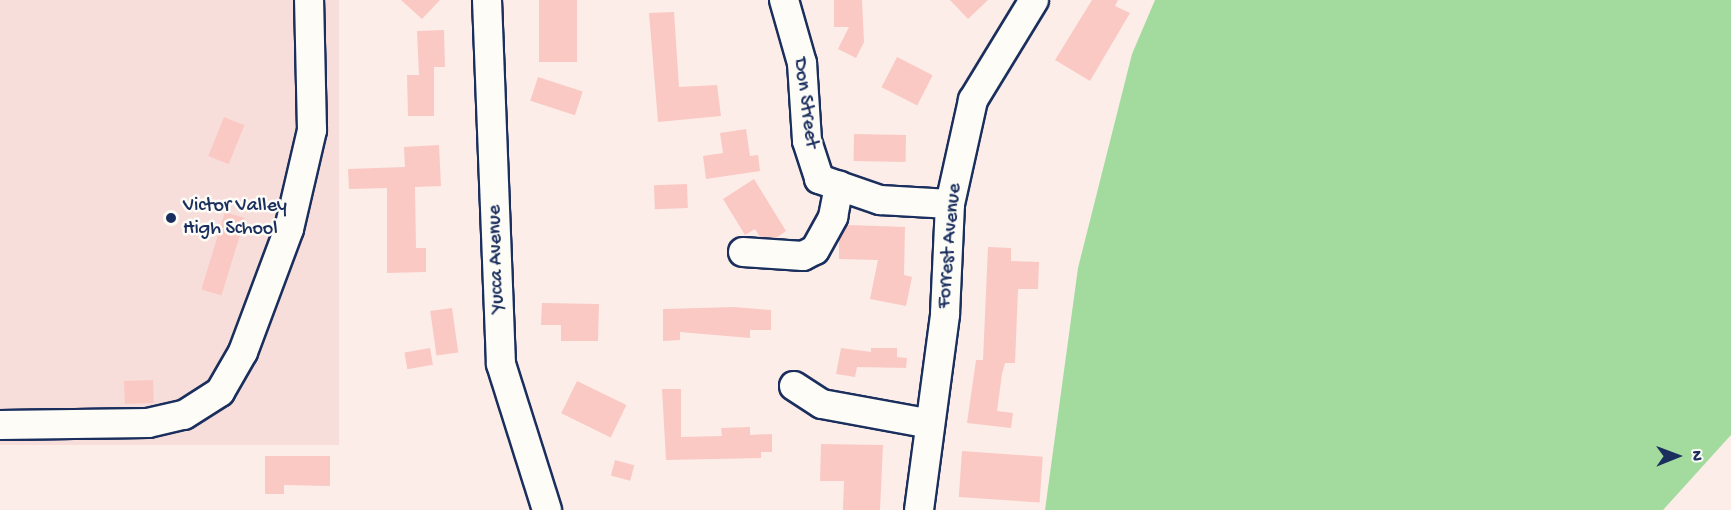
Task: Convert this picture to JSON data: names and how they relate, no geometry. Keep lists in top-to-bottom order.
{
  "streets": {
    "street": ["Don Street", "Forrest Avenue", "Yucca Avenue"]
  },
  "crossings": [
    ["Don Street", "Forrest Avenue"]
  ],
  "places": ["Victor Valley High School"],
  "north": "right"
}
